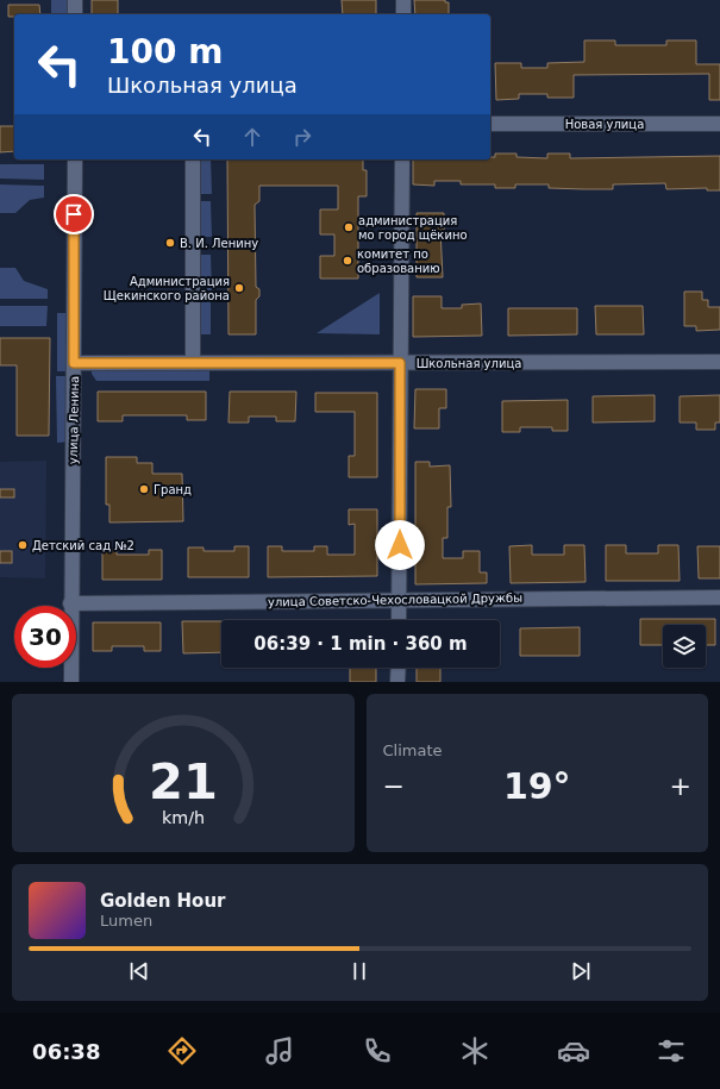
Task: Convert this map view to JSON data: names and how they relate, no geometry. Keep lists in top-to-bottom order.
{
  "streets": {
    "street": [
      "Новая улица",
      "Школьная улица",
      "улица Ленина",
      "улица Советско-Чехословацкой Дружбы"
    ]
  },
  "crossings": [
    ["Школьная улица", "улица Ленина"],
    ["улица Ленина", "улица Советско-Чехословацкой Дружбы"]
  ],
  "places": [
    "администрация мо город щёкино",
    "В. И. Ленину",
    "комитет по образованию",
    "Администрация Щекинского района",
    "Гранд",
    "Детский сад №2"
  ],
  "page": {
    "turn": ["100 m", "Школьная улица"],
    "limit": "30",
    "trip": "06:39 · 1 min · 360 m",
    "tile": "Climate",
    "heat": ["−", "19°", "+"],
    "song": ["Golden Hour", "Lumen"],
    "tabs": "06:38",
    "gauge": ["21", "km/h"]
  }
}
